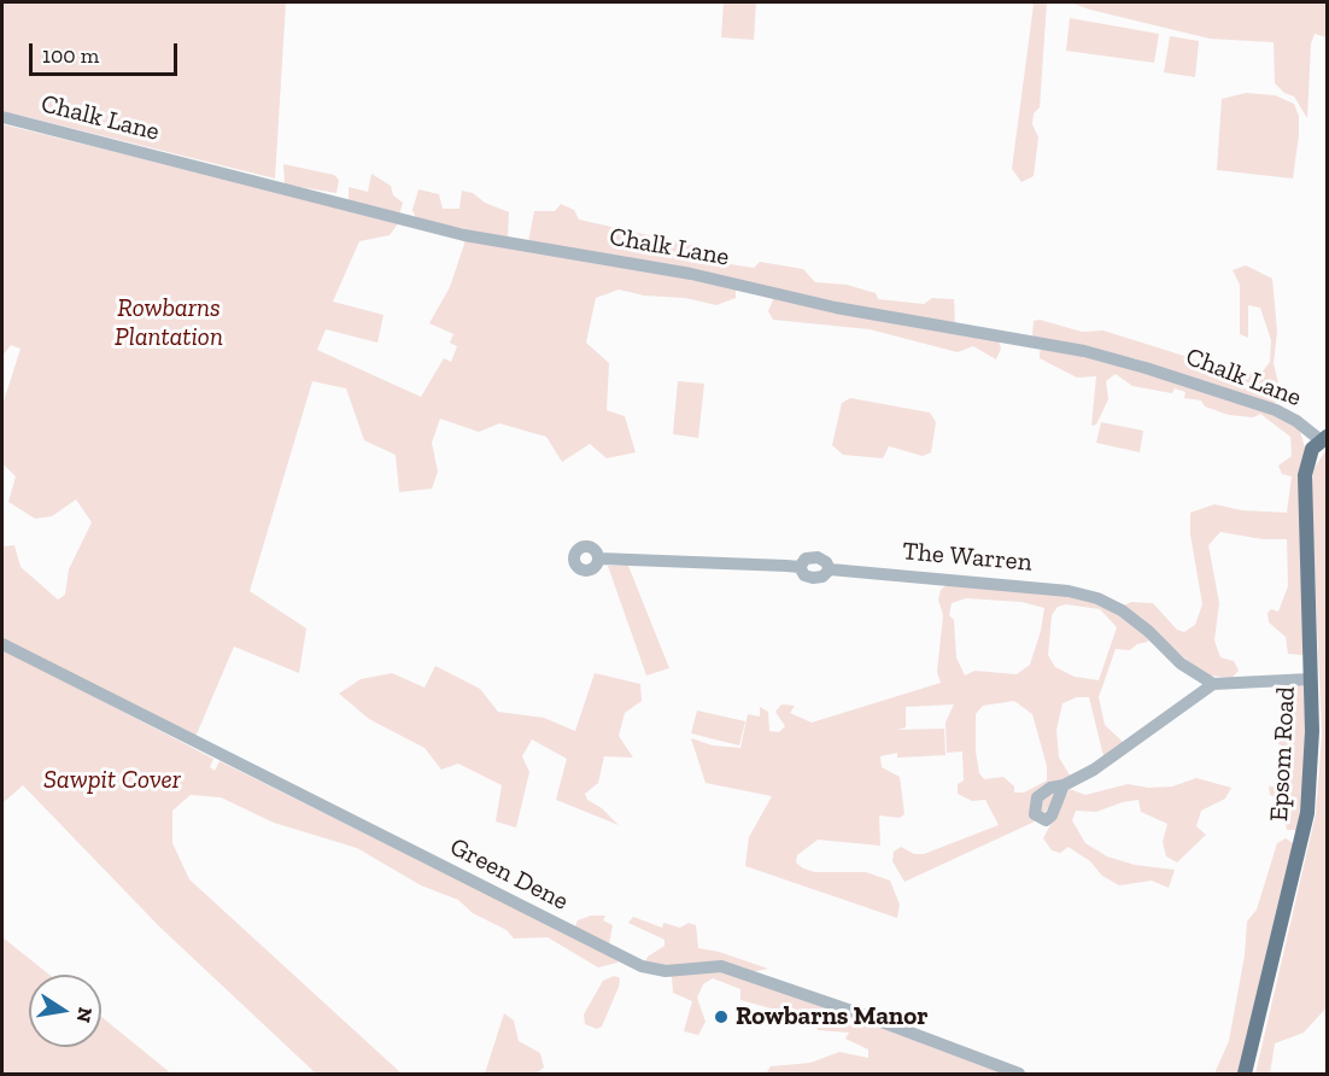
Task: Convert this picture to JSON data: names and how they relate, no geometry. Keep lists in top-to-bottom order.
{
  "streets": {
    "main road": ["Epsom Road"],
    "street": ["Chalk Lane", "The Warren", "Green Dene"]
  },
  "crossings": [
    ["Chalk Lane", "Epsom Road"]
  ],
  "parks": ["Rowbarns Plantation", "Sawpit Cover"],
  "places": ["Rowbarns Manor"],
  "scale_bar": "100 m",
  "north": "right"
}
